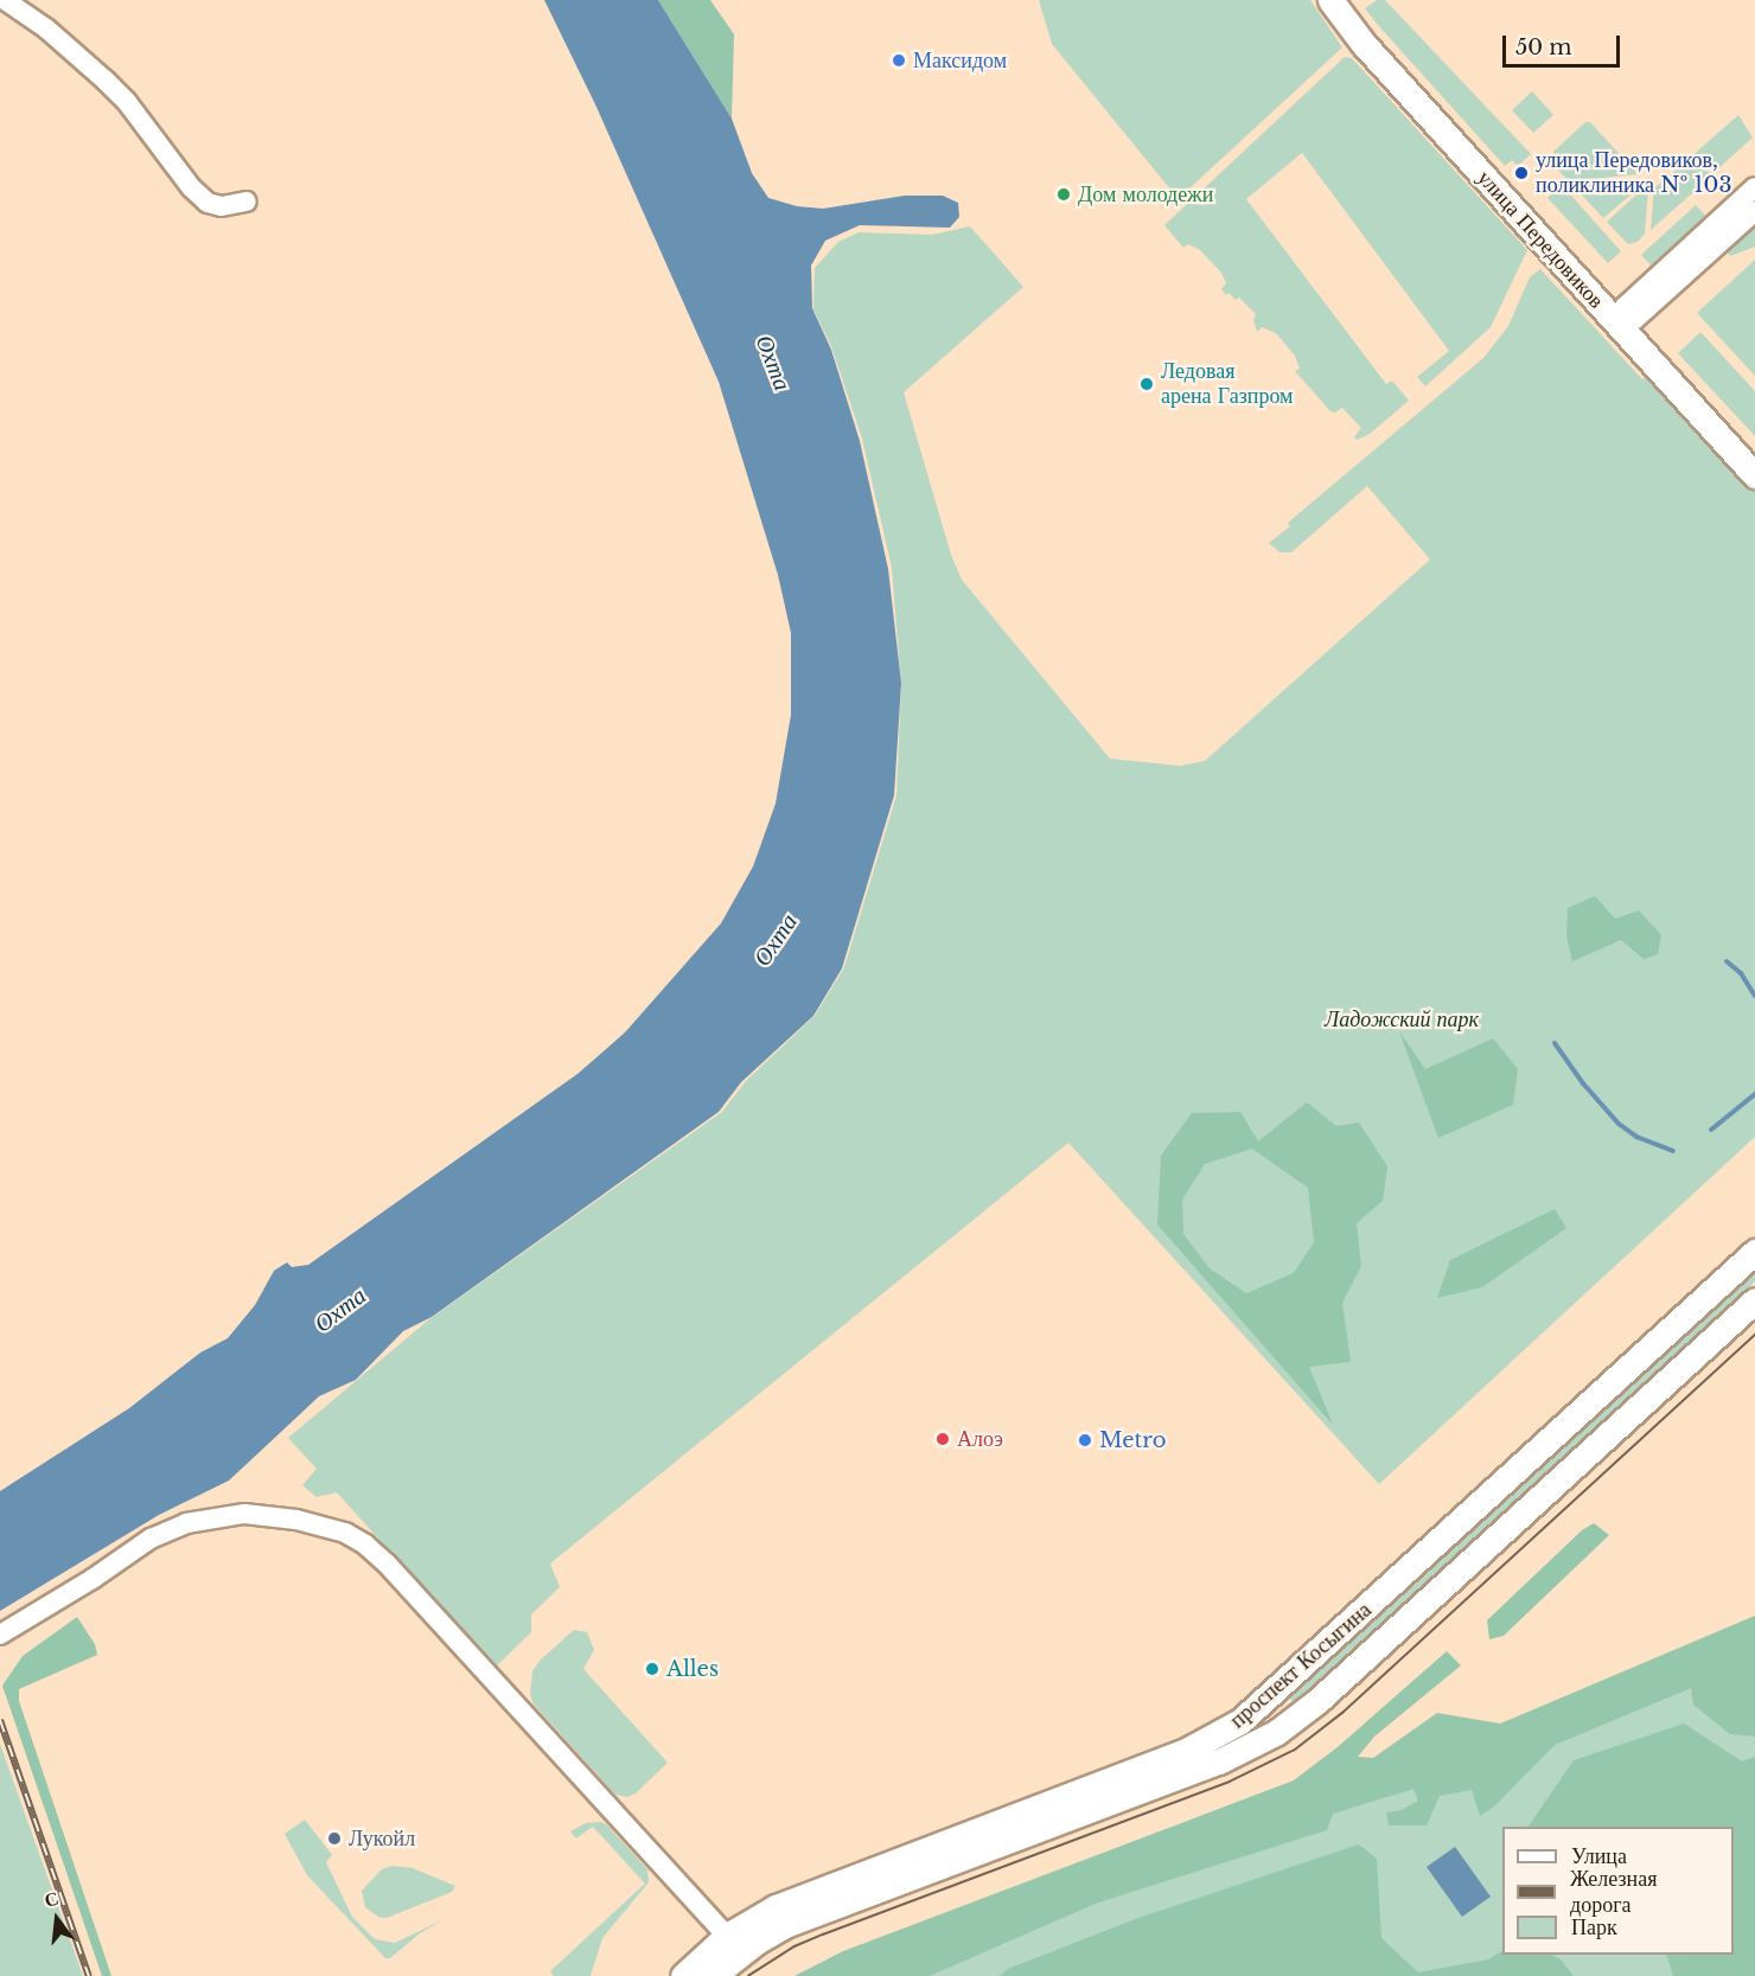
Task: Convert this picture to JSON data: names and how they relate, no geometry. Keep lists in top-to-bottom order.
{
  "streets": {
    "main road": ["улица Передовиков", "проспект Косыгина"]
  },
  "water": ["Охта"],
  "parks": ["Ладожский парк"],
  "places": [
    "Максидом",
    "улица Передовиков, поликлиника № 103",
    "Дом молодежи",
    "Ледовая арена Газпром",
    "Алоэ",
    "Metro",
    "Alles",
    "Лукойл"
  ],
  "legend": ["Улица", "Железная дорога", "Парк"],
  "scale_bar": "50 m",
  "north": "top"
}
